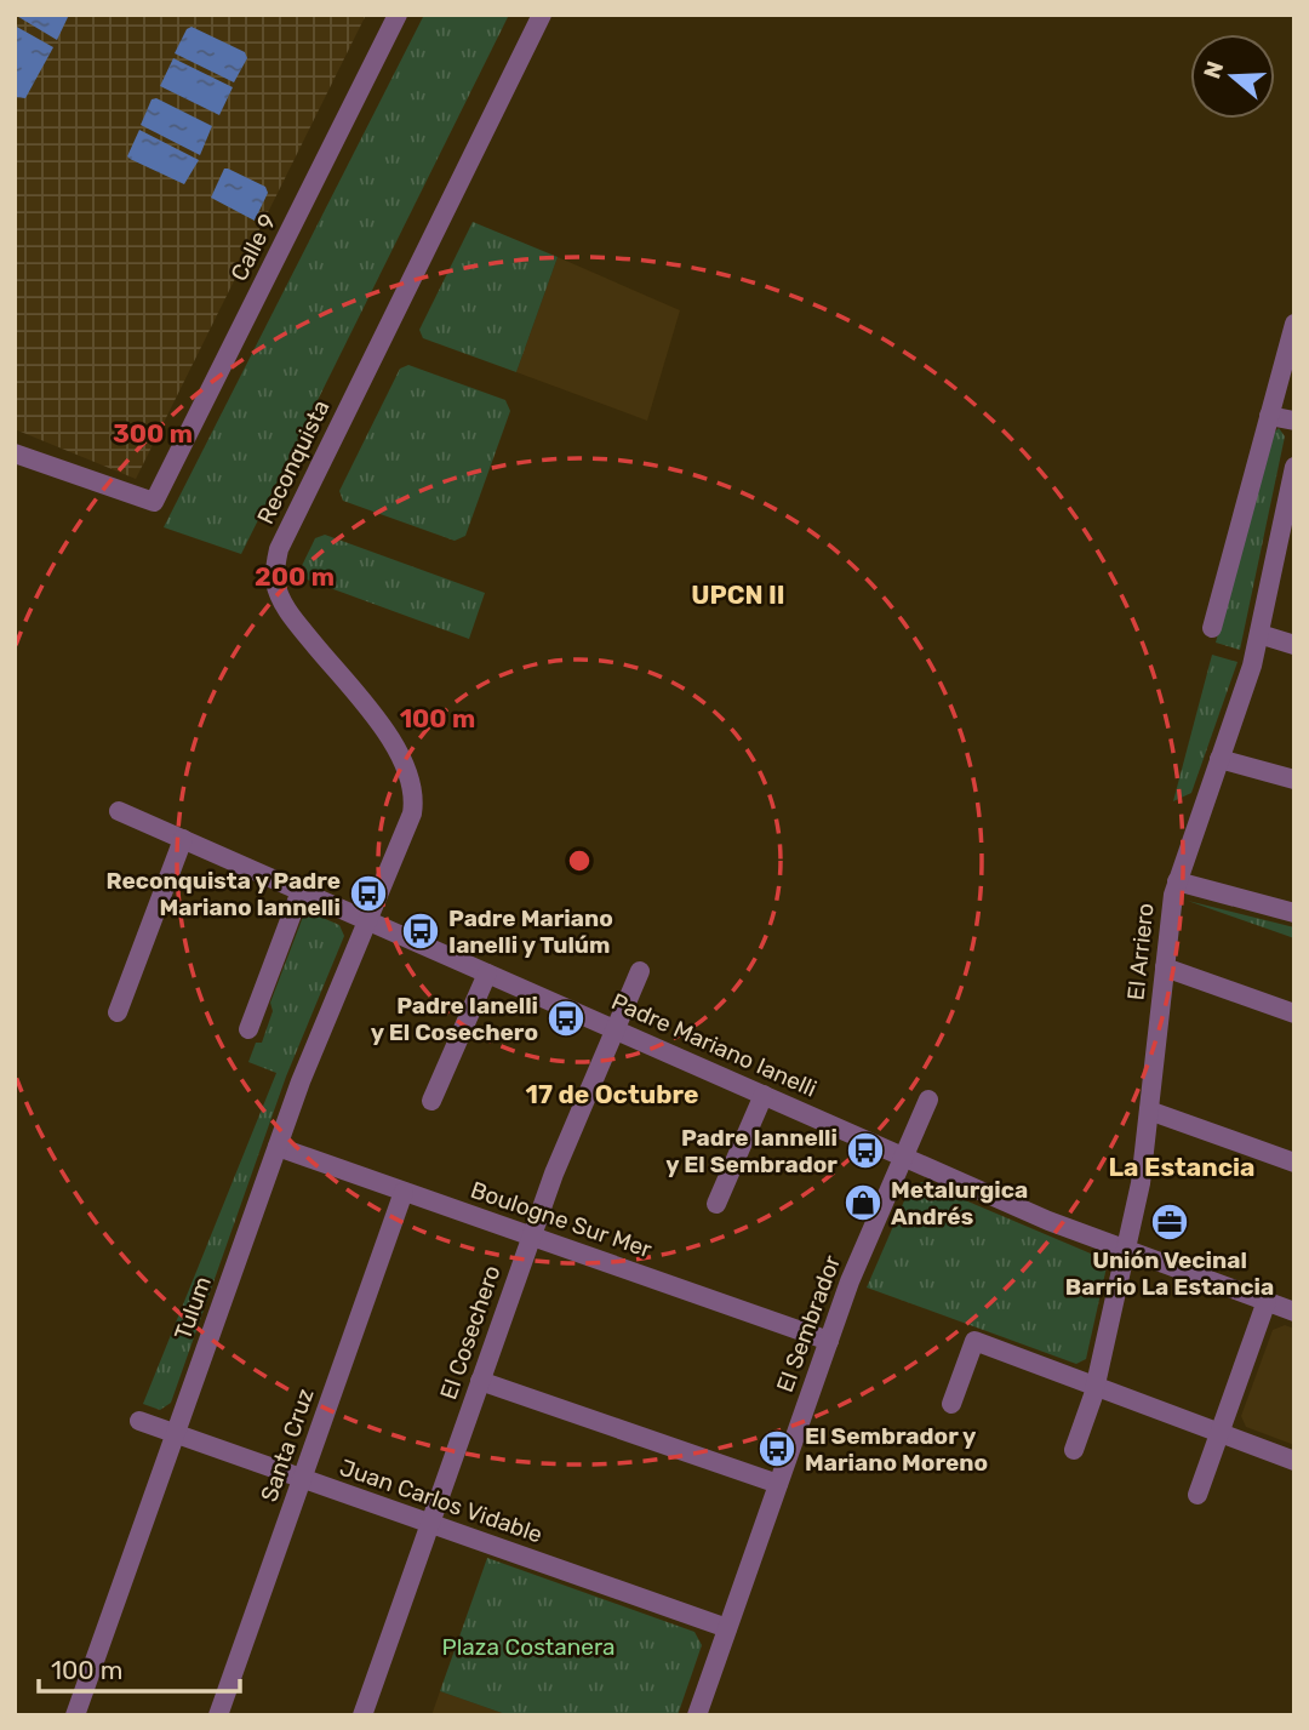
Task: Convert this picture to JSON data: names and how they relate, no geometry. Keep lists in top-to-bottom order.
{
  "streets": {
    "street": [
      "Calle 9",
      "Reconquista",
      "El Arriero",
      "Padre Mariano Ianelli",
      "Boulogne Sur Mer",
      "Tulum",
      "El Sembrador",
      "El Cosechero",
      "Santa Cruz",
      "Juan Carlos Vidable"
    ]
  },
  "crossings": [
    ["Reconquista", "Padre Mariano Ianelli"],
    ["Reconquista", "Tulum"],
    ["El Arriero", "Padre Mariano Ianelli"],
    ["Padre Mariano Ianelli", "Tulum"],
    ["Padre Mariano Ianelli", "El Sembrador"],
    ["Padre Mariano Ianelli", "El Cosechero"],
    ["Boulogne Sur Mer", "Tulum"],
    ["Boulogne Sur Mer", "El Sembrador"],
    ["Boulogne Sur Mer", "El Cosechero"],
    ["Boulogne Sur Mer", "Santa Cruz"],
    ["Tulum", "Juan Carlos Vidable"],
    ["El Sembrador", "Juan Carlos Vidable"],
    ["El Cosechero", "Juan Carlos Vidable"],
    ["Santa Cruz", "Juan Carlos Vidable"]
  ],
  "districts": ["UPCN II", "17 de Octubre", "La Estancia"],
  "parks": ["Plaza Costanera"],
  "places": {
    "bus stop": [
      "Reconquista y Padre Mariano Iannelli",
      "Padre Mariano Ianelli y Tulúm",
      "Padre Ianelli y El Cosechero",
      "Padre Iannelli y El Sembrador",
      "El Sembrador y Mariano Moreno"
    ],
    "shop": ["Metalurgica Andrés"],
    "office": ["Unión Vecinal Barrio La Estancia"]
  },
  "scale_bar": "100 m",
  "north": "left",
  "rings": ["300 m", "200 m", "100 m"]
}
